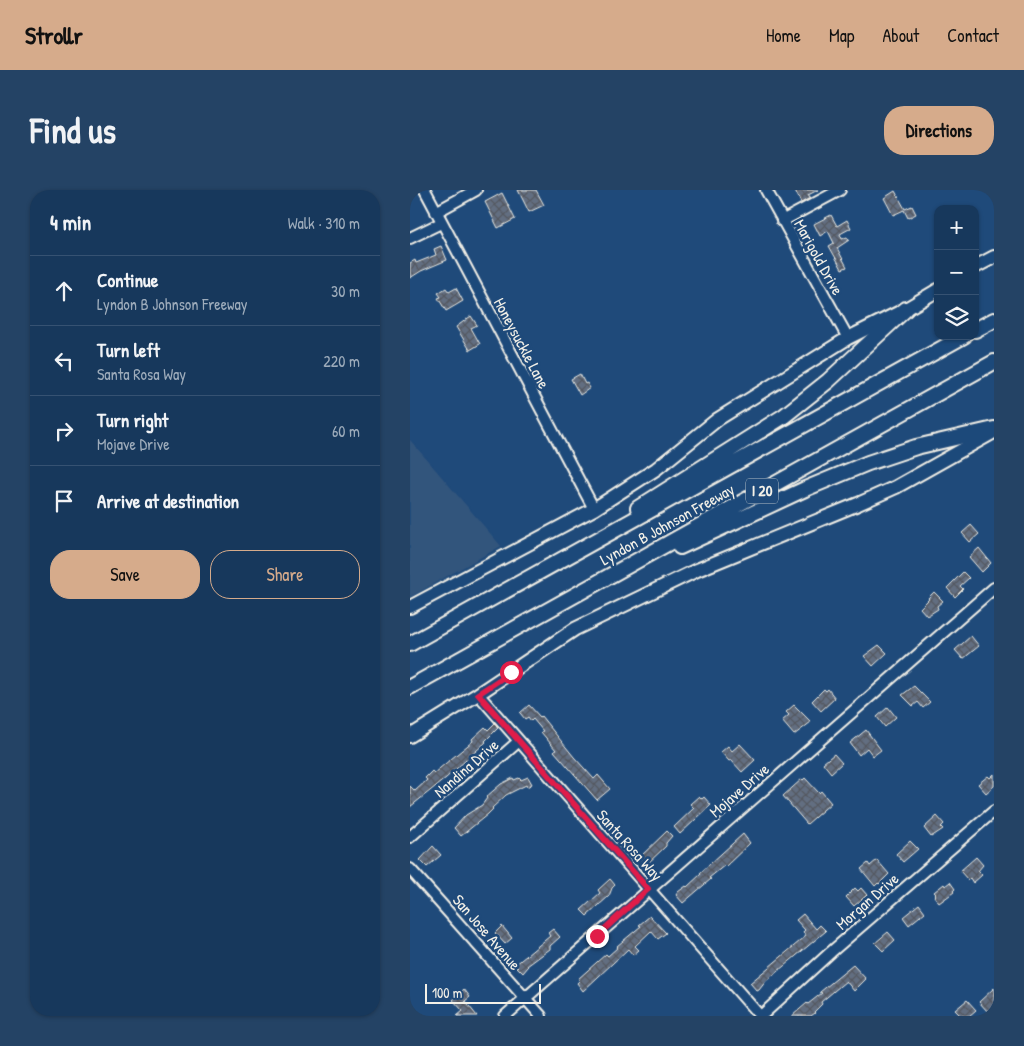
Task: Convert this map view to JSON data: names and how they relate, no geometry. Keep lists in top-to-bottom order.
{
  "streets": {
    "highway": ["I 20", "Lyndon B Johnson Freeway"],
    "street": [
      "Marigold Drive",
      "Honeysuckle Lane",
      "Nandina Drive",
      "Mojave Drive",
      "Santa Rosa Way",
      "Morgan Drive",
      "San Jose Avenue"
    ]
  },
  "crossings": [
    ["Nandina Drive", "Santa Rosa Way"],
    ["Mojave Drive", "Santa Rosa Way"],
    ["Mojave Drive", "San Jose Avenue"],
    ["Santa Rosa Way", "Morgan Drive"]
  ],
  "scale_bar": "100 m",
  "page": {
    "header": "Strollr",
    "nav": [
      "Home",
      "Map",
      "About",
      "Contact"
    ],
    "buttons": [
      "Directions",
      ["Save", "Share"]
    ],
    "title": "Find us",
    "heading": ["4 min", "Walk · 310 m"],
    "map_buttons": ["+", "−"],
    "list": [
      ["Continue", "Lyndon B Johnson Freeway", "30 m"],
      ["Turn left", "Santa Rosa Way", "220 m"],
      ["Turn right", "Mojave Drive", "60 m"],
      "Arrive at destination"
    ],
    "scale": "100 m"
  }
}
